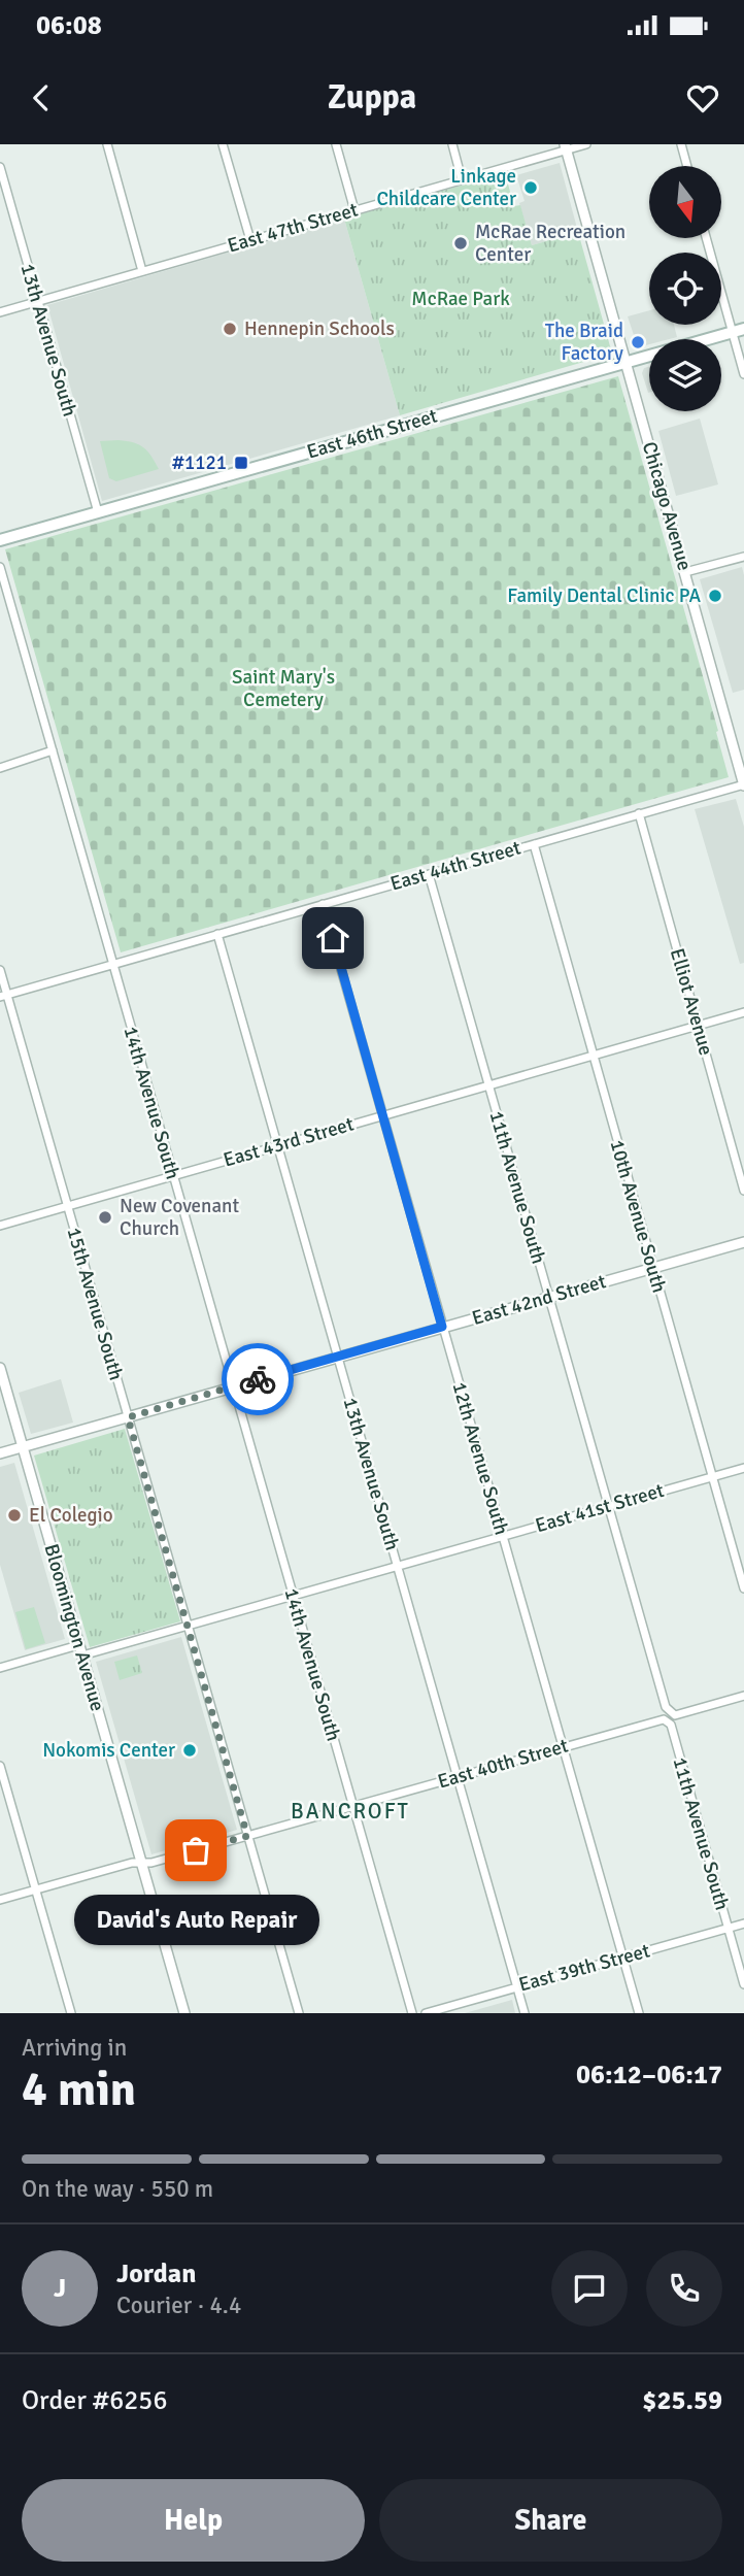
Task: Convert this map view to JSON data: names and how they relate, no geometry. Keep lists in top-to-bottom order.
{
  "streets": {
    "main road": ["East 46th Street"],
    "street": [
      "East 47th Street",
      "13th Avenue South",
      "Chicago Avenue",
      "East 44th Street",
      "Elliot Avenue",
      "14th Avenue South",
      "East 43rd Street",
      "11th Avenue South",
      "10th Avenue South",
      "East 42nd Street",
      "15th Avenue South",
      "12th Avenue South",
      "East 41st Street",
      "Bloomington Avenue",
      "East 40th Street",
      "East 39th Street"
    ]
  },
  "crossings": [
    ["East 47th Street", "13th Avenue South"],
    ["East 47th Street", "Chicago Avenue"],
    ["13th Avenue South", "East 46th Street"],
    ["13th Avenue South", "East 44th Street"],
    ["13th Avenue South", "East 43rd Street"],
    ["13th Avenue South", "East 42nd Street"],
    ["13th Avenue South", "East 41st Street"],
    ["13th Avenue South", "East 40th Street"],
    ["13th Avenue South", "East 39th Street"],
    ["East 46th Street", "Chicago Avenue"],
    ["Chicago Avenue", "East 44th Street"],
    ["East 44th Street", "Elliot Avenue"],
    ["East 44th Street", "14th Avenue South"],
    ["East 44th Street", "11th Avenue South"],
    ["East 44th Street", "10th Avenue South"],
    ["East 44th Street", "15th Avenue South"],
    ["East 44th Street", "12th Avenue South"],
    ["Elliot Avenue", "East 43rd Street"],
    ["14th Avenue South", "East 43rd Street"],
    ["14th Avenue South", "East 42nd Street"],
    ["14th Avenue South", "East 41st Street"],
    ["14th Avenue South", "East 40th Street"],
    ["East 43rd Street", "11th Avenue South"],
    ["East 43rd Street", "10th Avenue South"],
    ["East 43rd Street", "15th Avenue South"],
    ["East 43rd Street", "12th Avenue South"],
    ["11th Avenue South", "East 42nd Street"],
    ["11th Avenue South", "East 41st Street"],
    ["11th Avenue South", "East 40th Street"],
    ["11th Avenue South", "East 39th Street"],
    ["10th Avenue South", "East 42nd Street"],
    ["10th Avenue South", "East 41st Street"],
    ["East 42nd Street", "15th Avenue South"],
    ["East 42nd Street", "12th Avenue South"],
    ["East 42nd Street", "Bloomington Avenue"],
    ["15th Avenue South", "East 41st Street"],
    ["15th Avenue South", "East 40th Street"],
    ["12th Avenue South", "East 41st Street"],
    ["12th Avenue South", "East 40th Street"],
    ["12th Avenue South", "East 39th Street"],
    ["East 41st Street", "Bloomington Avenue"],
    ["Bloomington Avenue", "East 40th Street"]
  ],
  "districts": ["BANCROFT"],
  "parks": ["McRae Park", "Saint Mary's Cemetery"],
  "places": {
    "other": [
      "Linkage Childcare Center",
      "McRae Recreation Center",
      "Hennepin Schools",
      "The Braid Factory",
      "Family Dental Clinic PA",
      "New Covenant Church",
      "El Colegio",
      "Nokomis Center",
      "David's Auto Repair"
    ],
    "transit": ["#1121"]
  },
  "north": "bottom",
  "page": {
    "status": "06:08",
    "header": "Zuppa",
    "bubble": "David's Auto Repair",
    "heading": ["4 min", "Arriving in", "06:12–06:17"],
    "panel": [
      "Jordan",
      "Courier · 4.4",
      "Order #6256",
      "$25.59"
    ],
    "bar": "On the way · 550 m",
    "round": "J",
    "buttons": ["Help", "Share"]
  }
}
